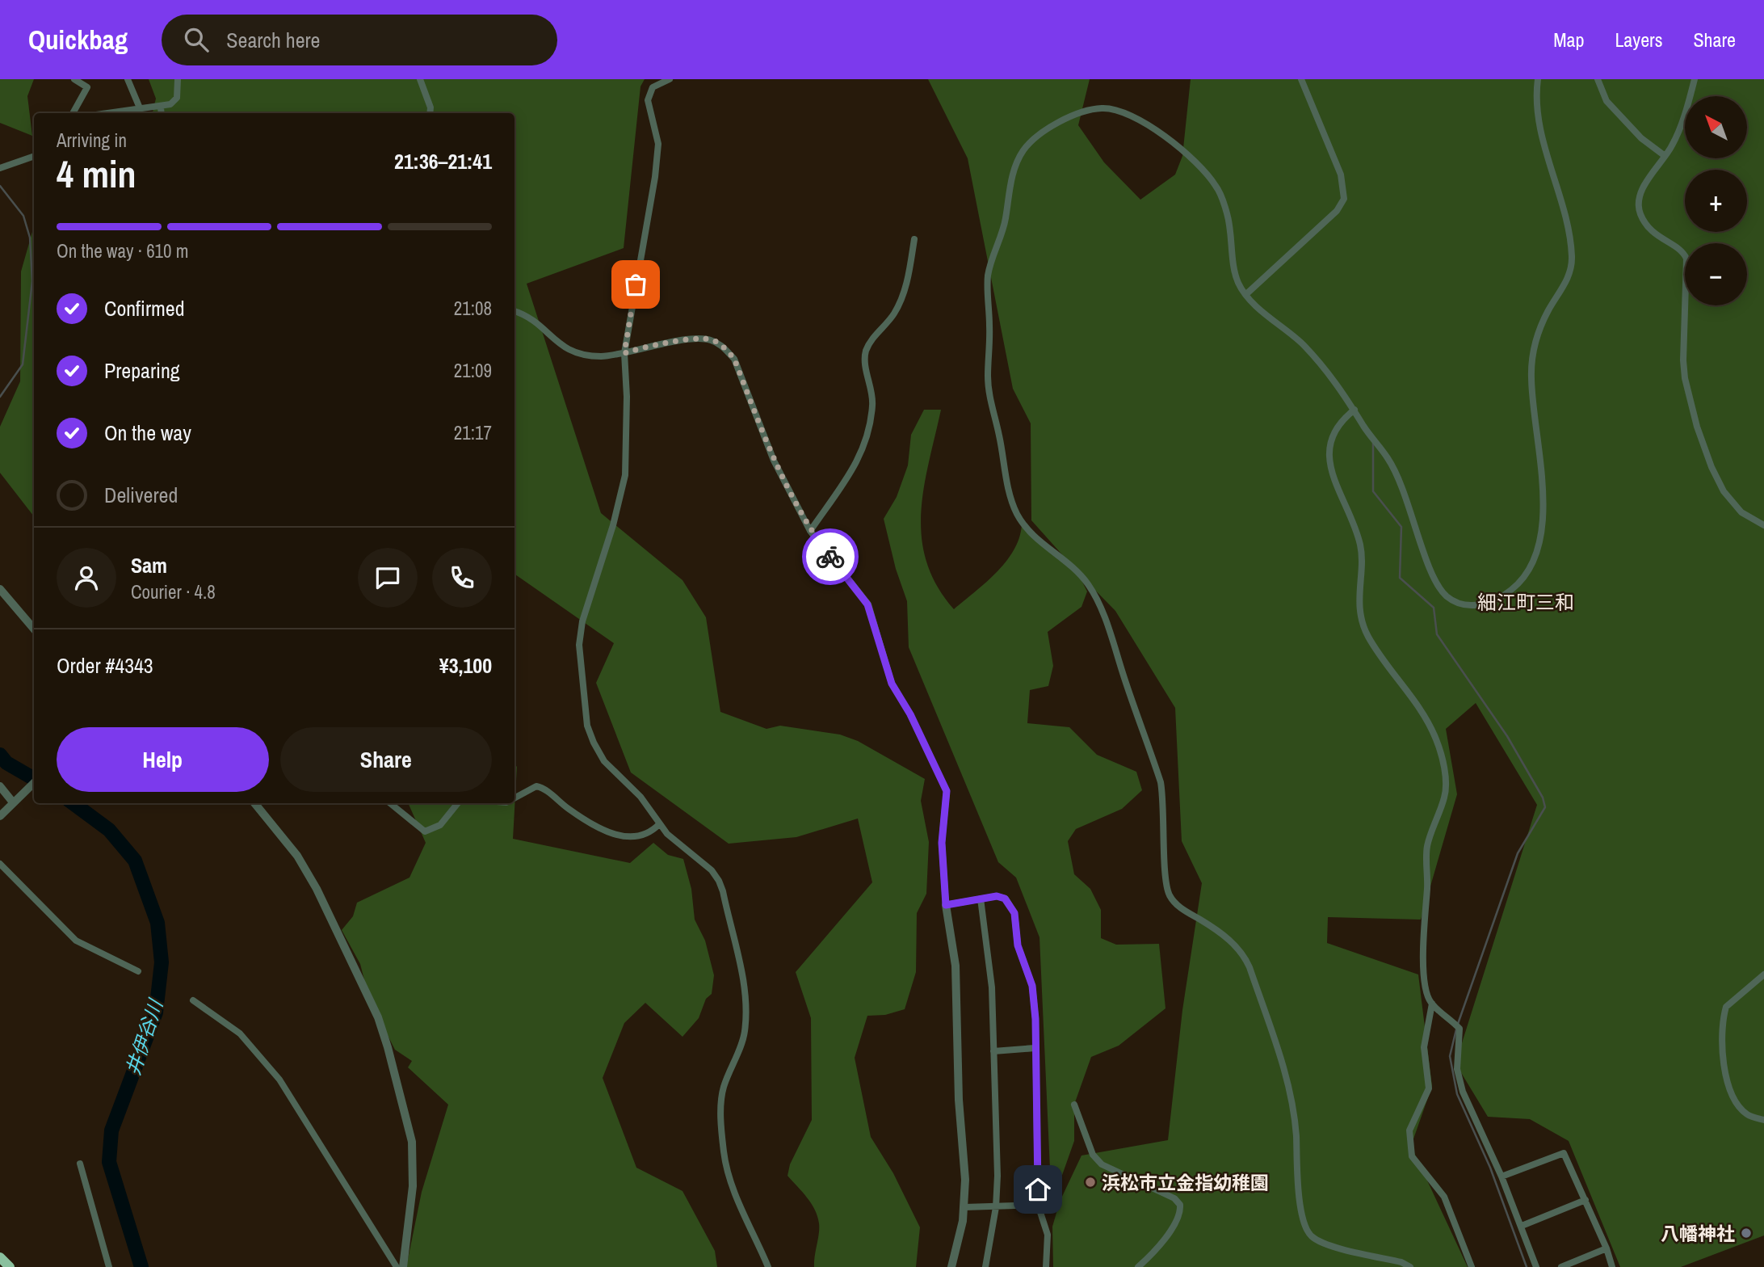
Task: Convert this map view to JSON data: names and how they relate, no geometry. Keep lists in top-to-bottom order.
{
  "districts": ["細江町三和"],
  "water": ["井伊谷川"],
  "places": ["浜松市立金指幼稚園", "八幡神社"],
  "north": "top left",
  "page": {
    "header": "Quickbag",
    "search": "Search here",
    "nav": ["Map", "Layers", "Share"],
    "map_buttons": ["+", "−"],
    "heading": ["4 min", "Arriving in", "21:36–21:41"],
    "panel": [
      "Sam",
      "Courier · 4.8",
      "Order #4343",
      "¥3,100"
    ],
    "bar": "On the way · 610 m",
    "list": [
      ["Confirmed", "21:08"],
      ["Preparing", "21:09"],
      ["On the way", "21:17"],
      "Delivered"
    ],
    "buttons": ["Help", "Share"]
  }
}
